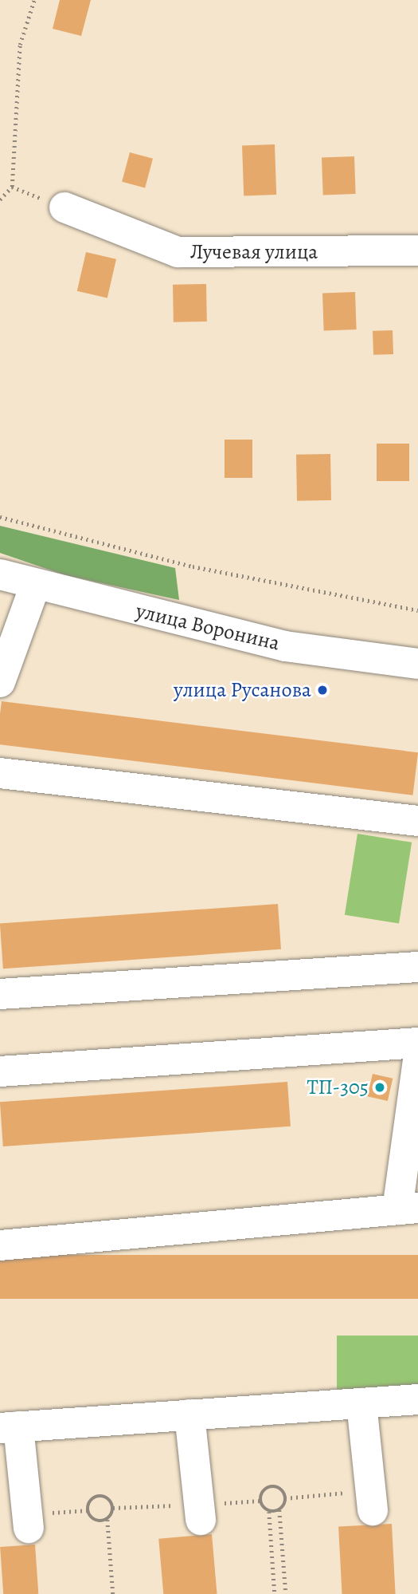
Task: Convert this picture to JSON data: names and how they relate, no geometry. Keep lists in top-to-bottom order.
{
  "streets": {
    "street": ["Лучевая улица", "улица Воронина"]
  },
  "places": ["улица Русанова", "ТП-305"]
}
